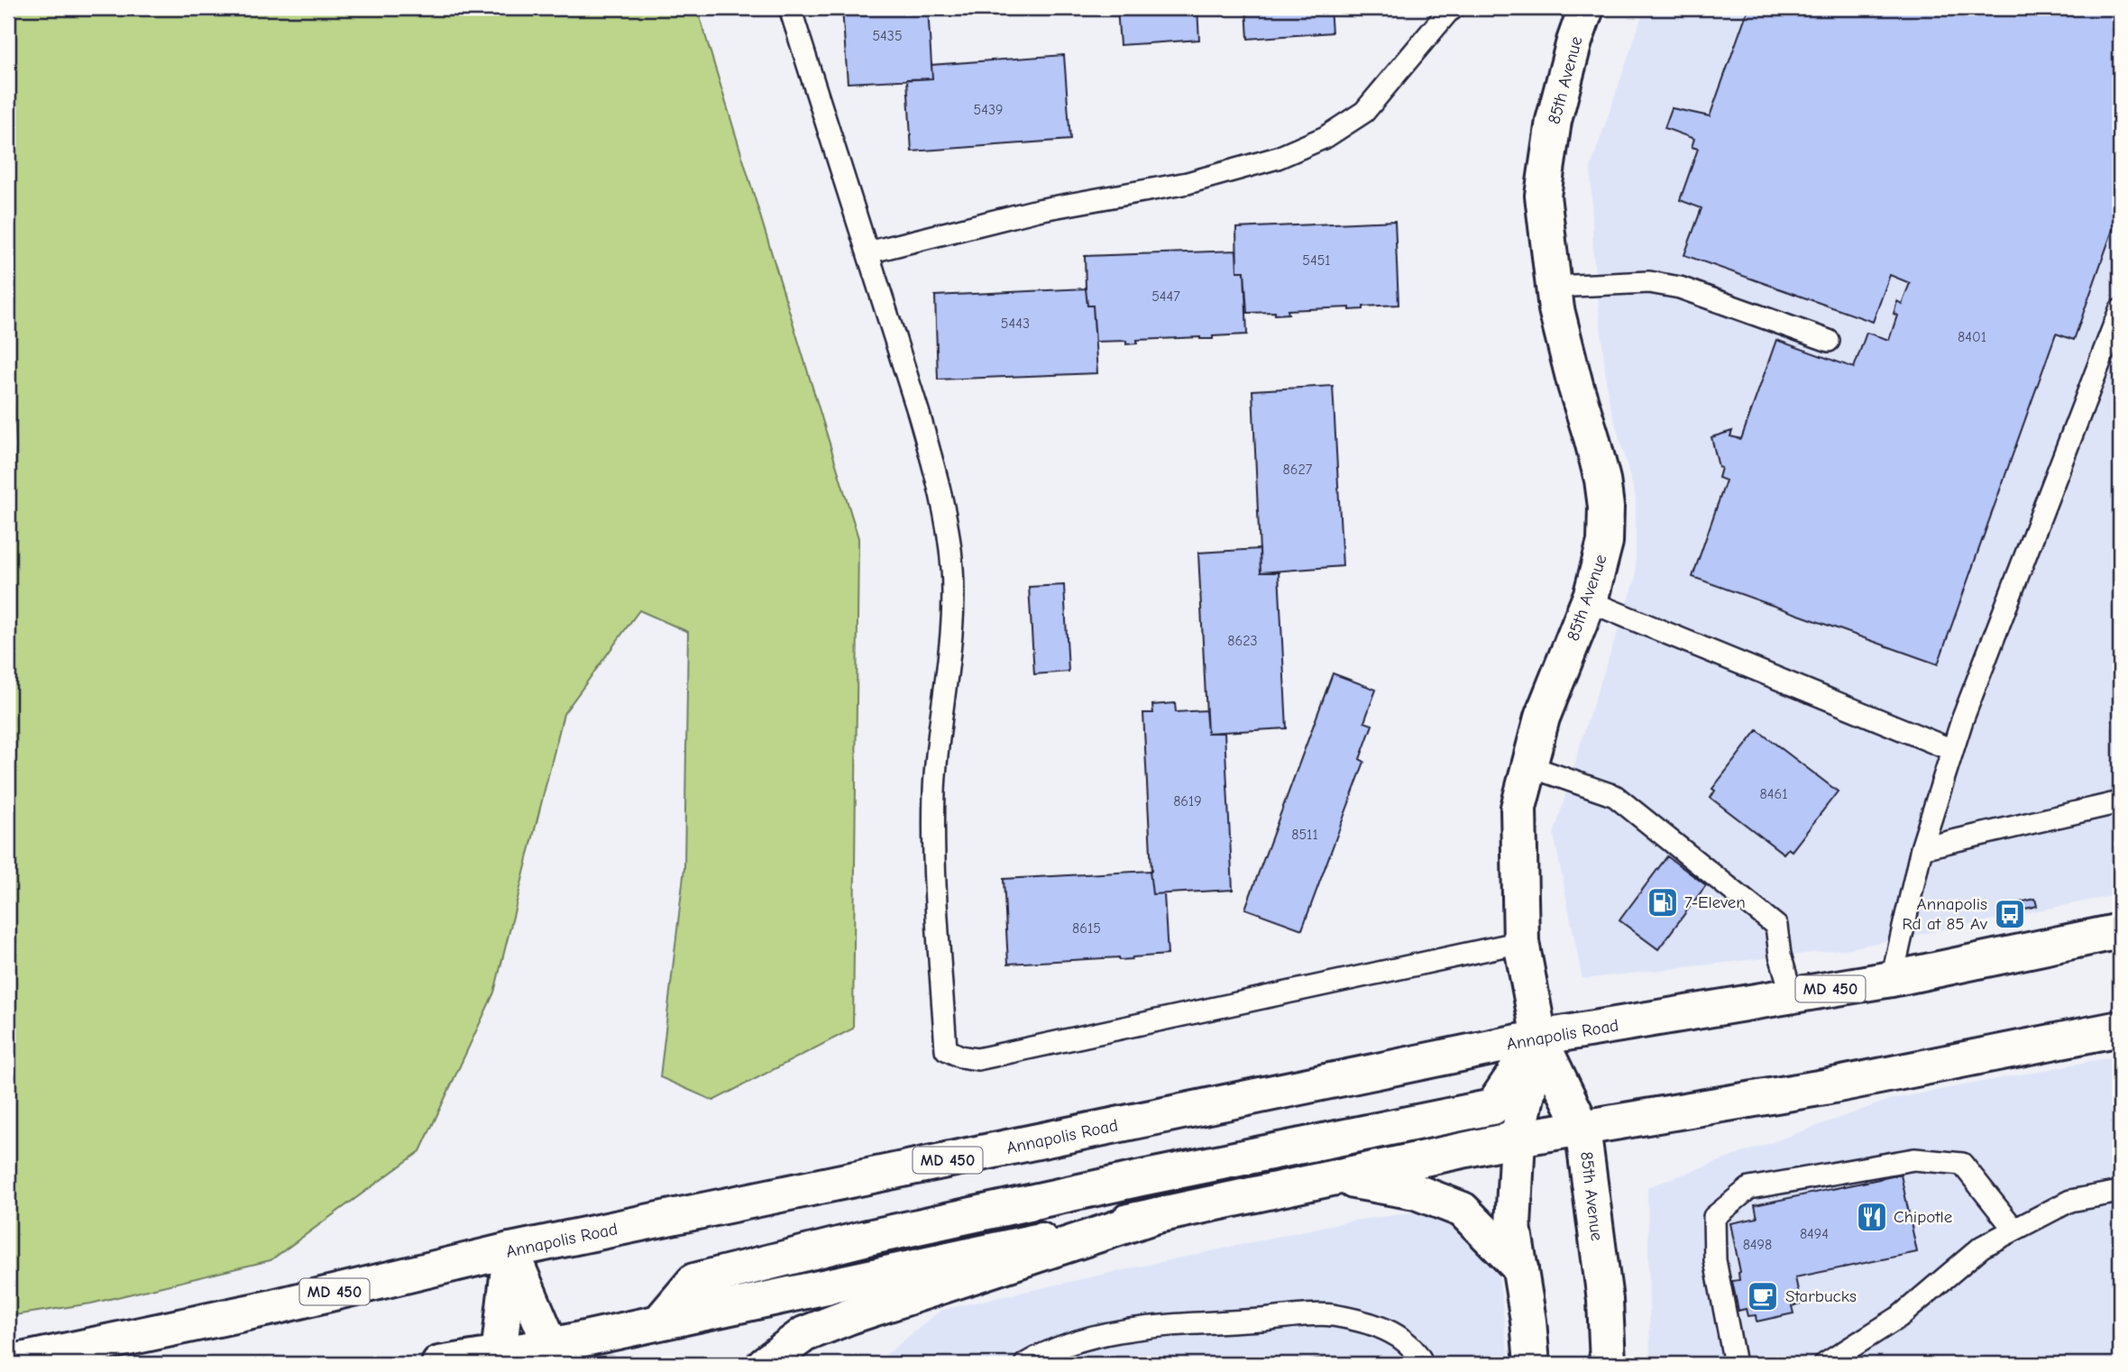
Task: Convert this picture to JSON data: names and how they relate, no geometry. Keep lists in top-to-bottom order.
{
  "streets": {
    "main road": ["85th Avenue", "MD 450", "Annapolis Road"]
  },
  "crossings": [
    ["85th Avenue", "Annapolis Road"]
  ],
  "places": {
    "fuel station": ["7-Eleven"],
    "bus stop": ["Annapolis Rd at 85 Av"],
    "restaurant": ["Chipotle"],
    "cafe": ["Starbucks"]
  },
  "house_numbers": [
    "5435",
    "5439",
    "5451",
    "5447",
    "5443",
    "8401",
    "8627",
    "8623",
    "8461",
    "8619",
    "8511",
    "8615",
    "8494",
    "8498"
  ]
}
